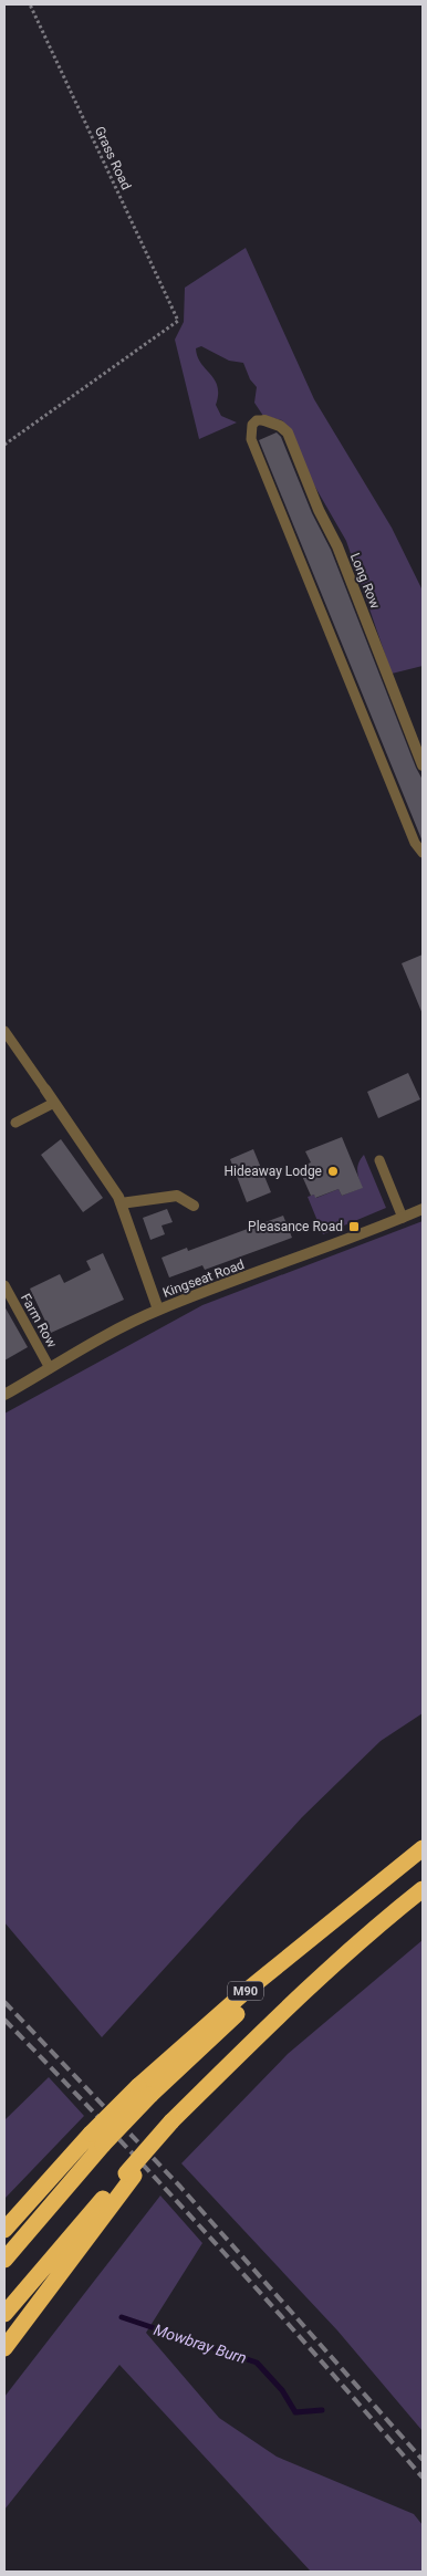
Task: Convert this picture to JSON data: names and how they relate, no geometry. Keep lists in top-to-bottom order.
{
  "streets": {
    "highway": ["M90"],
    "street": ["Long Row", "Kingseat Road"],
    "lane": ["Farm Row"],
    "path": ["Grass Road"]
  },
  "crossings": [
    ["Kingseat Road", "Farm Row"]
  ],
  "water": ["Mowbray Burn"],
  "places": {
    "other": ["Hideaway Lodge"],
    "transit": ["Pleasance Road"]
  }
}
